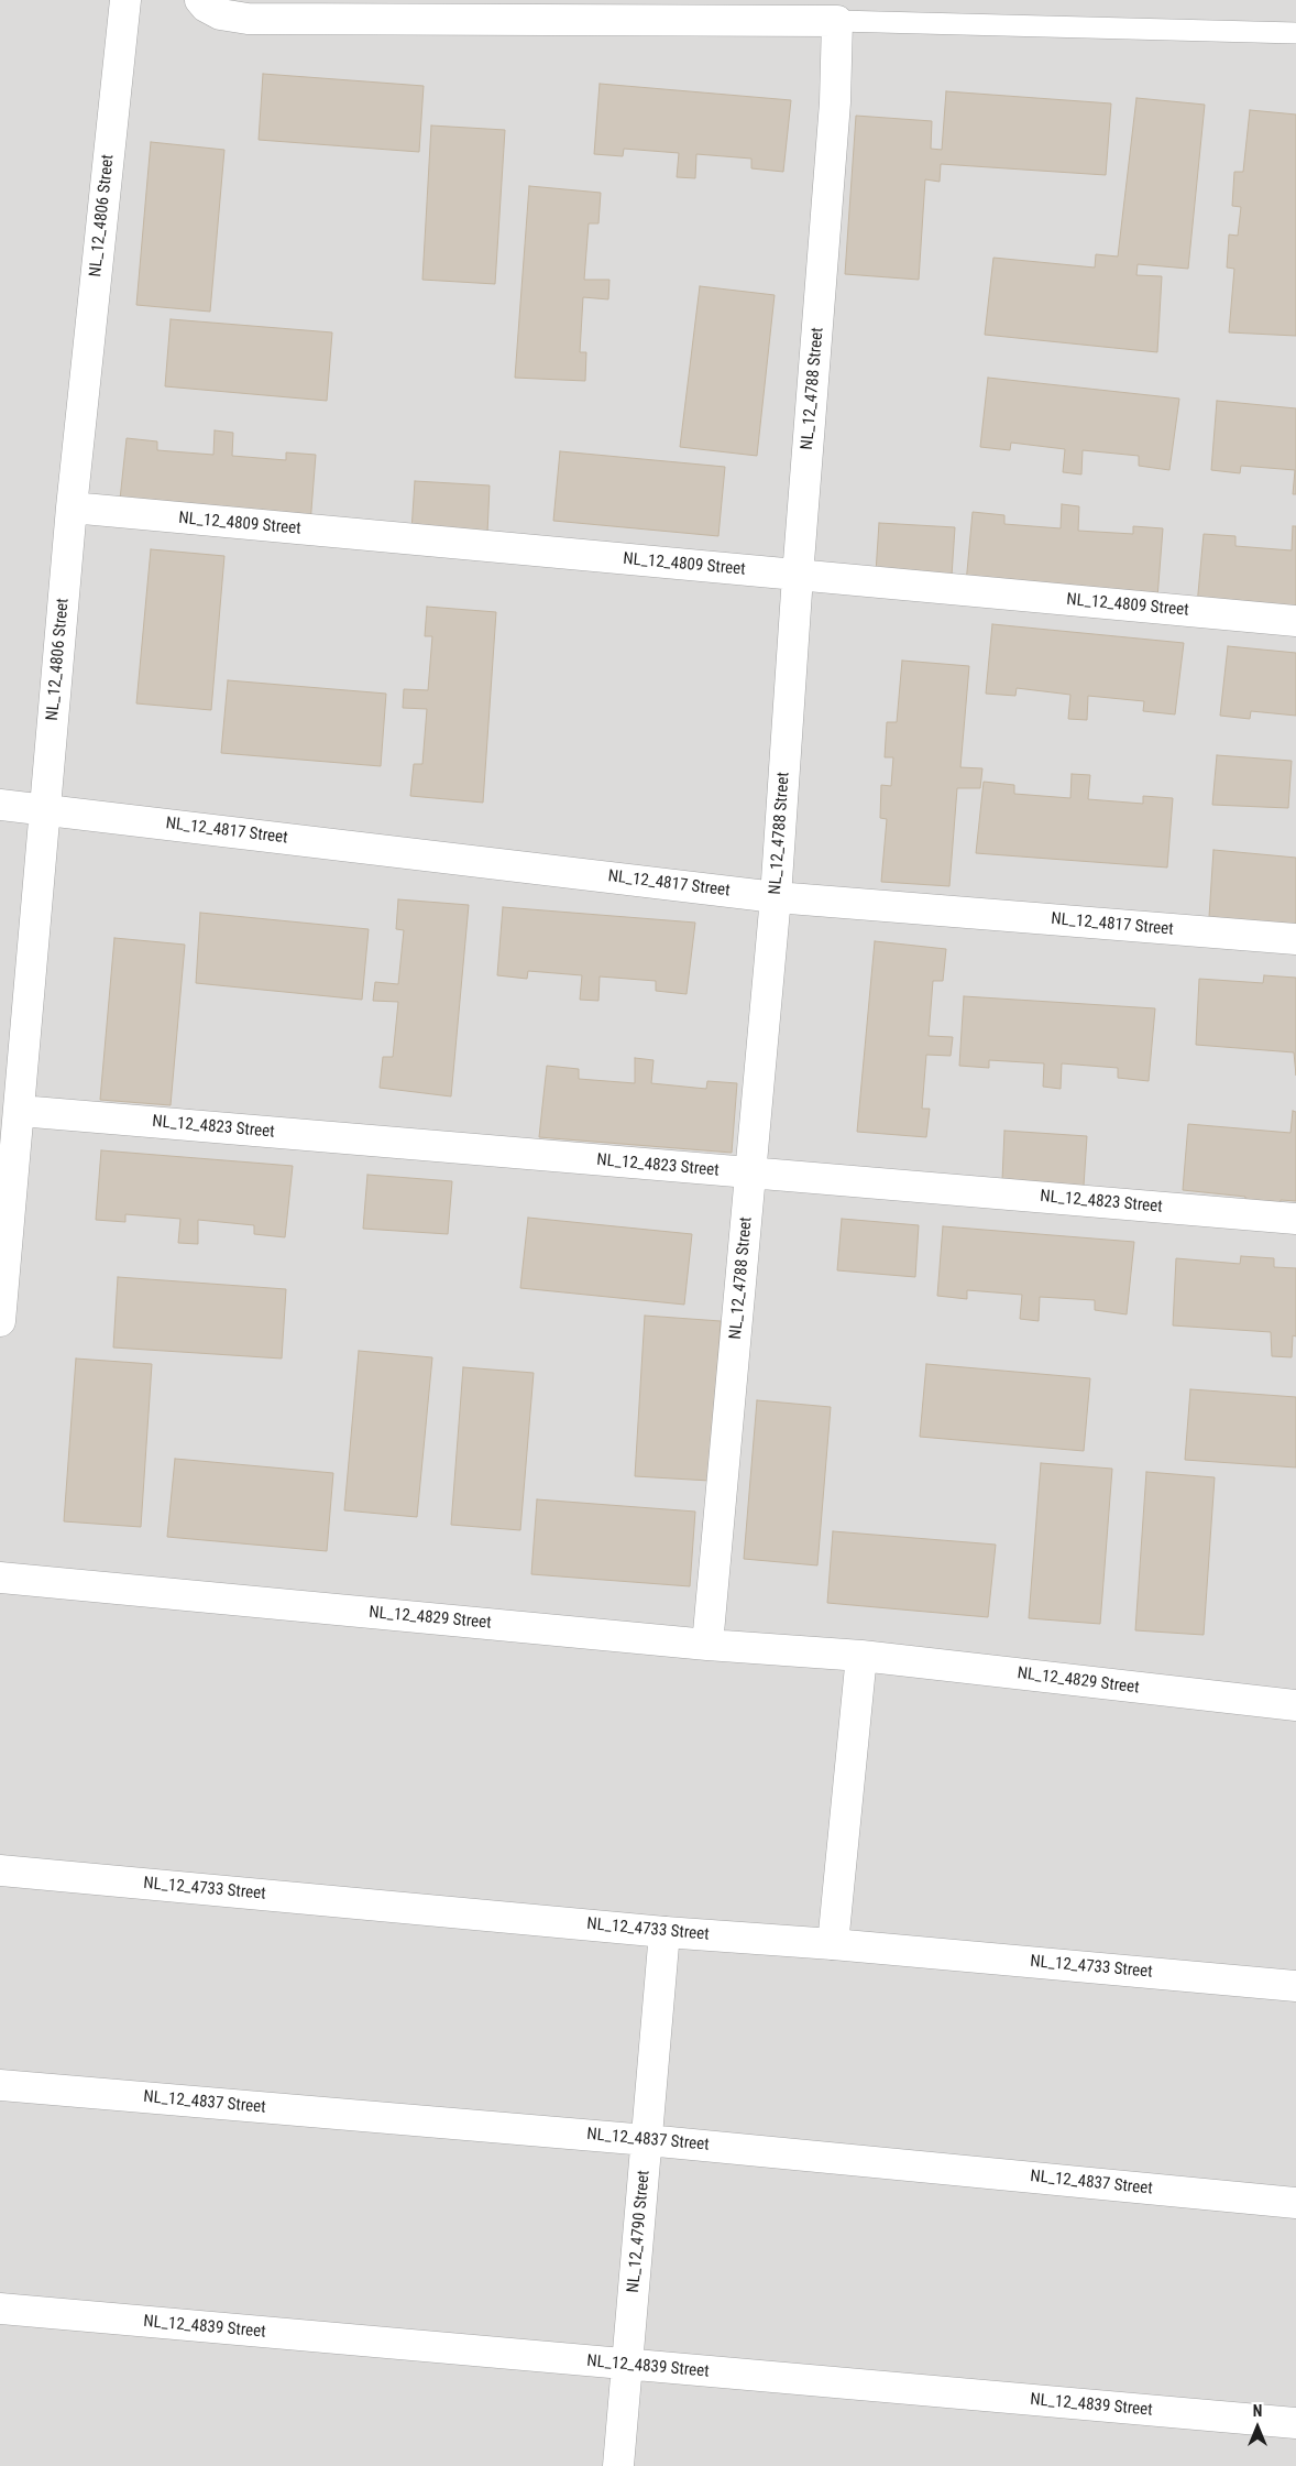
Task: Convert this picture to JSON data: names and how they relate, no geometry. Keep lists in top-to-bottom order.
{
  "streets": {
    "street": [
      "NL_12_4806 Street",
      "NL_12_4788 Street",
      "NL_12_4809 Street",
      "NL_12_4817 Street",
      "NL_12_4823 Street",
      "NL_12_4829 Street",
      "NL_12_4733 Street",
      "NL_12_4837 Street",
      "NL_12_4790 Street",
      "NL_12_4839 Street"
    ]
  },
  "crossings": [
    ["NL_12_4806 Street", "NL_12_4809 Street"],
    ["NL_12_4806 Street", "NL_12_4817 Street"],
    ["NL_12_4806 Street", "NL_12_4823 Street"],
    ["NL_12_4788 Street", "NL_12_4809 Street"],
    ["NL_12_4788 Street", "NL_12_4817 Street"],
    ["NL_12_4788 Street", "NL_12_4823 Street"],
    ["NL_12_4788 Street", "NL_12_4829 Street"],
    ["NL_12_4733 Street", "NL_12_4790 Street"],
    ["NL_12_4837 Street", "NL_12_4790 Street"],
    ["NL_12_4790 Street", "NL_12_4839 Street"]
  ],
  "north": "top"
}
